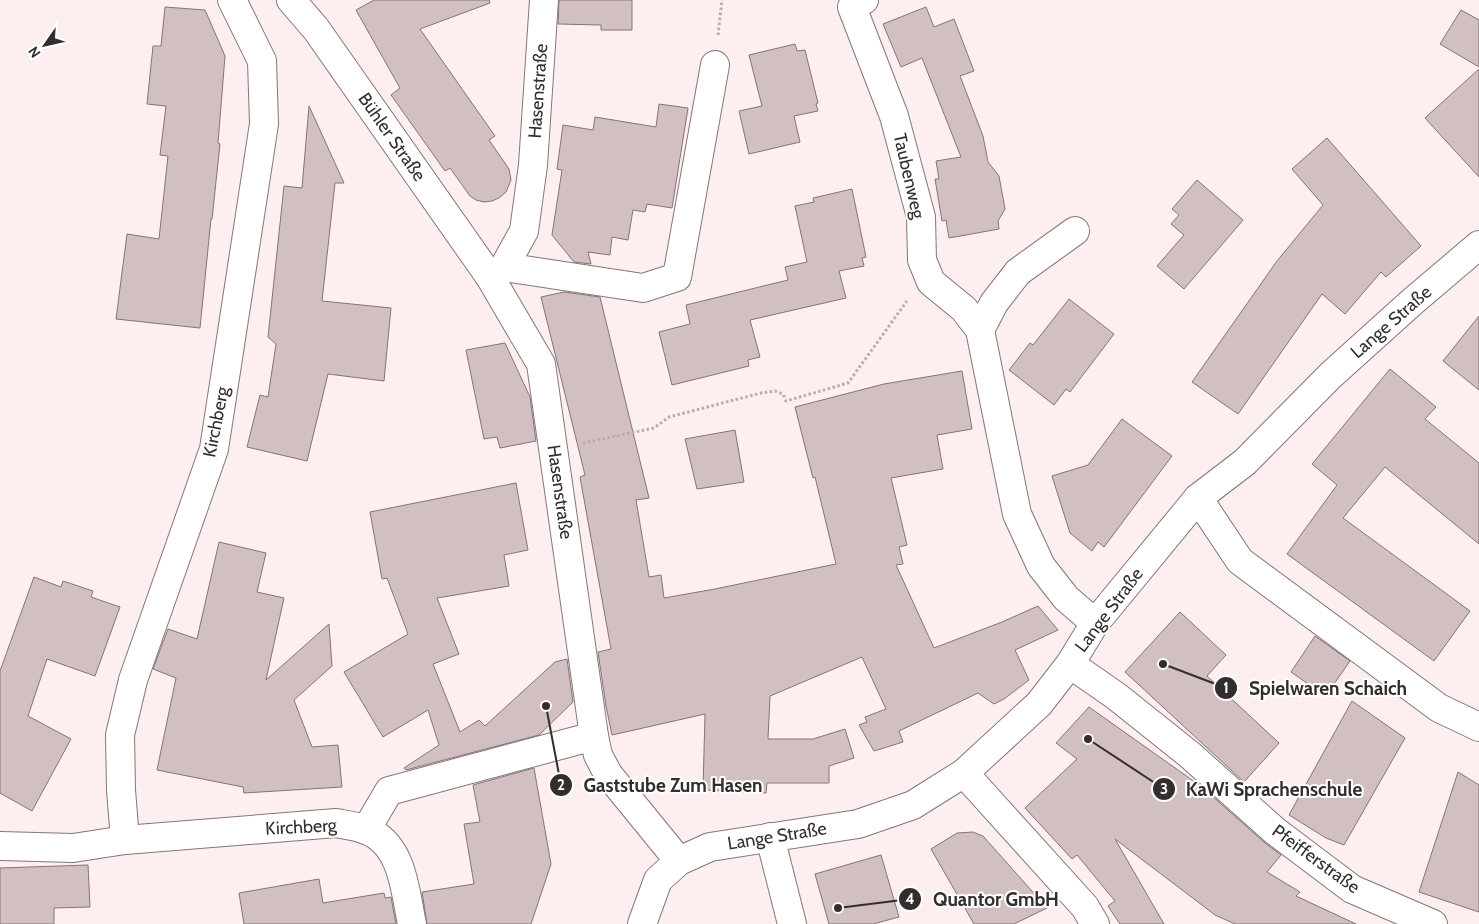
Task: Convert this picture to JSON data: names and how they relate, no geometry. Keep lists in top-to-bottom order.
{
  "streets": {
    "street": [
      "Hasenstraße",
      "Bühler Straße",
      "Taubenweg",
      "Lange Straße",
      "Kirchberg",
      "Pfeifferstraße"
    ]
  },
  "crossings": [
    ["Hasenstraße", "Bühler Straße"],
    ["Hasenstraße", "Lange Straße"],
    ["Taubenweg", "Lange Straße"],
    ["Lange Straße", "Pfeifferstraße"]
  ],
  "places": [
    "Spielwaren Schaich",
    "Gaststube Zum Hasen",
    "KaWi Sprachenschule",
    "Quantor GmbH"
  ],
  "north": "bottom left"
}
